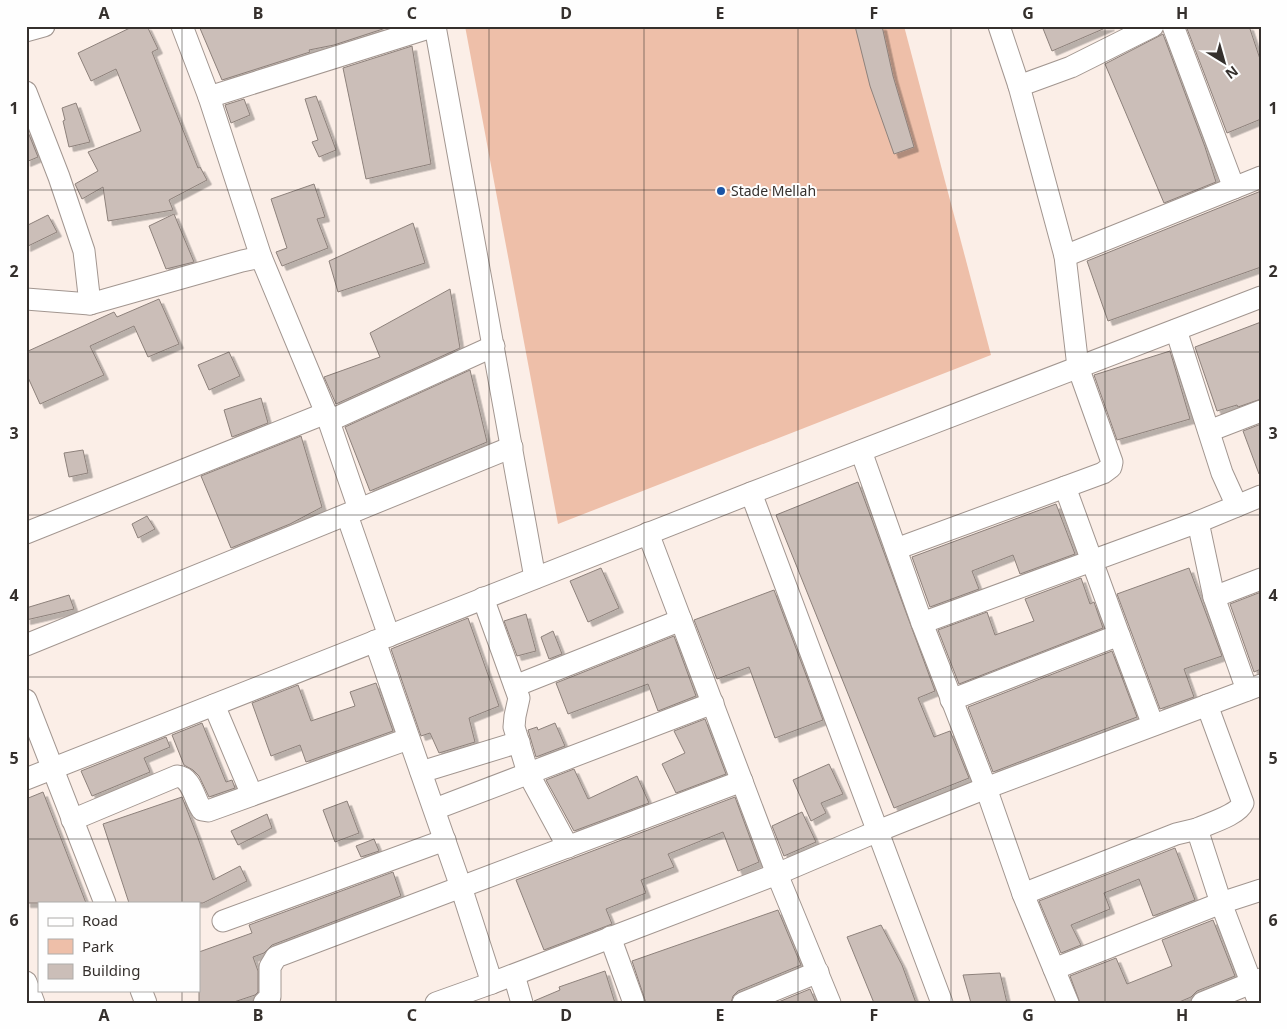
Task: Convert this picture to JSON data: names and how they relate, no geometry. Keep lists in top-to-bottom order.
{
  "places": ["Stade Mellah"],
  "legend": ["Road", "Park", "Building"],
  "north": "bottom right",
  "grid": {
    "columns": [
      "A",
      "B",
      "C",
      "D",
      "E",
      "F",
      "G",
      "H"
    ],
    "rows": [
      "1",
      "2",
      "3",
      "4",
      "5",
      "6"
    ]
  }
}
